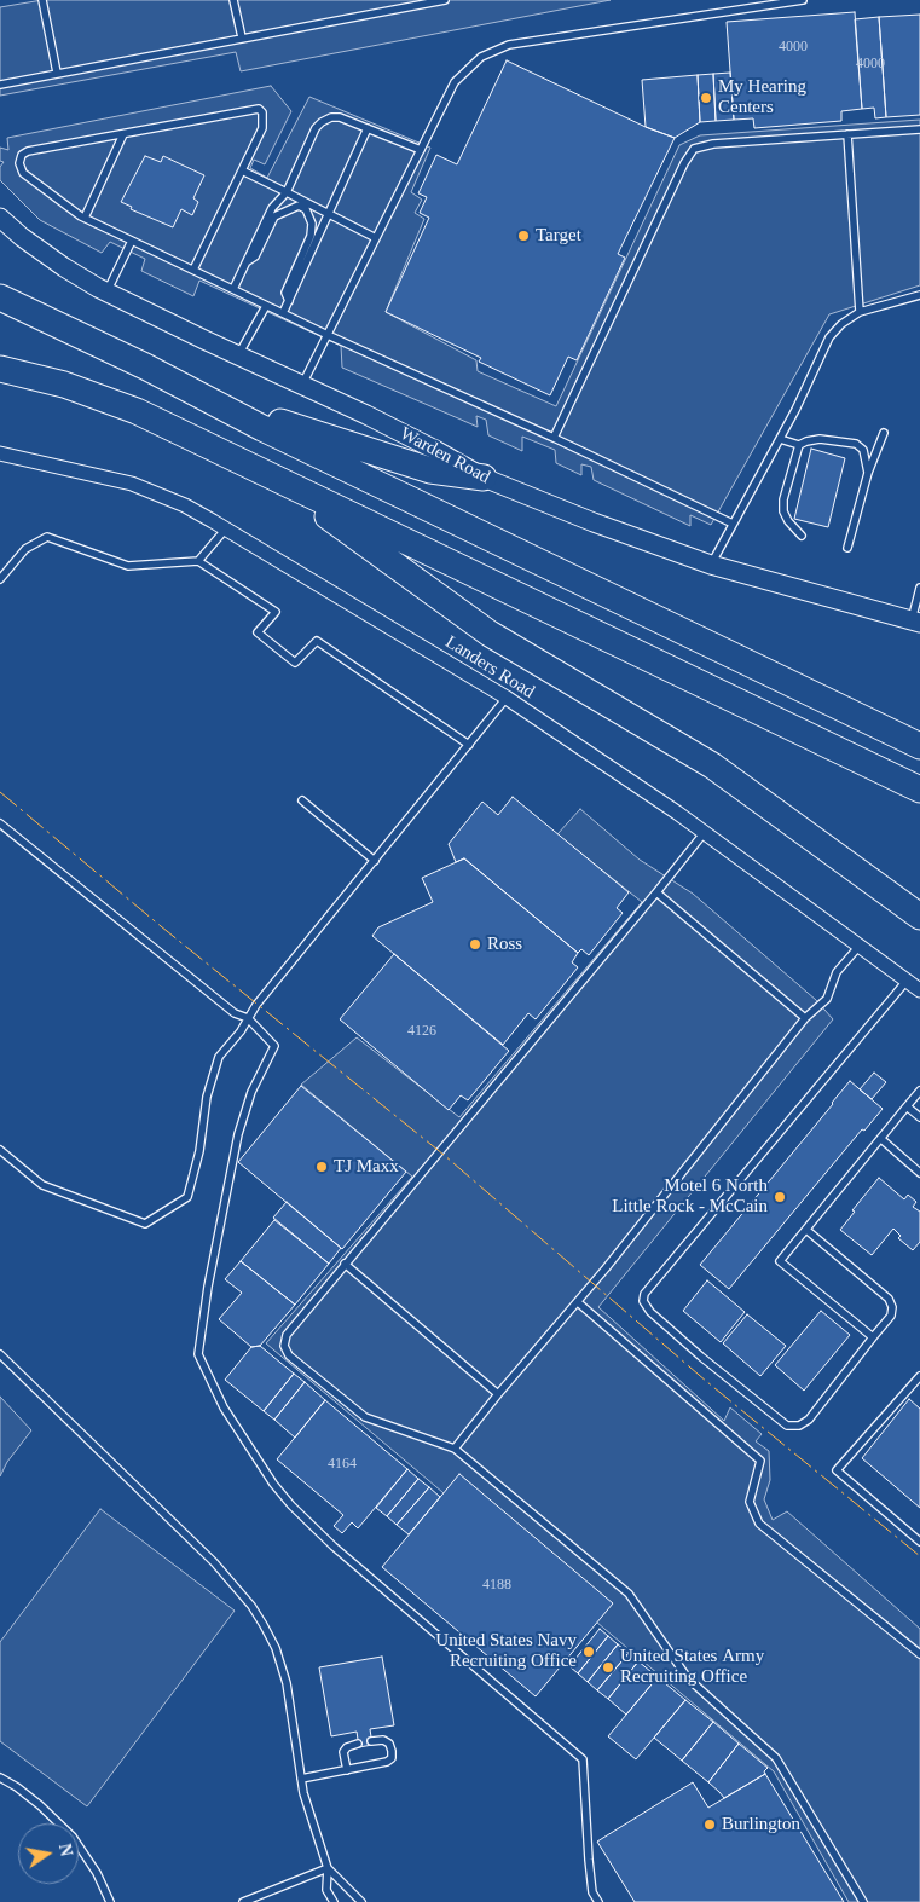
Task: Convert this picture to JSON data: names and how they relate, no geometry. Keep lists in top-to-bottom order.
{
  "streets": {
    "street": ["Warden Road", "Landers Road"]
  },
  "places": [
    "My Hearing Centers",
    "Target",
    "Ross",
    "TJ Maxx",
    "Motel 6 North Little Rock - McCain",
    "United States Navy Recruiting Office",
    "United States Army Recruiting Office",
    "Burlington"
  ],
  "house_numbers": [
    "4000",
    "4000",
    "4126",
    "4164",
    "4188"
  ],
  "north": "right"
}
